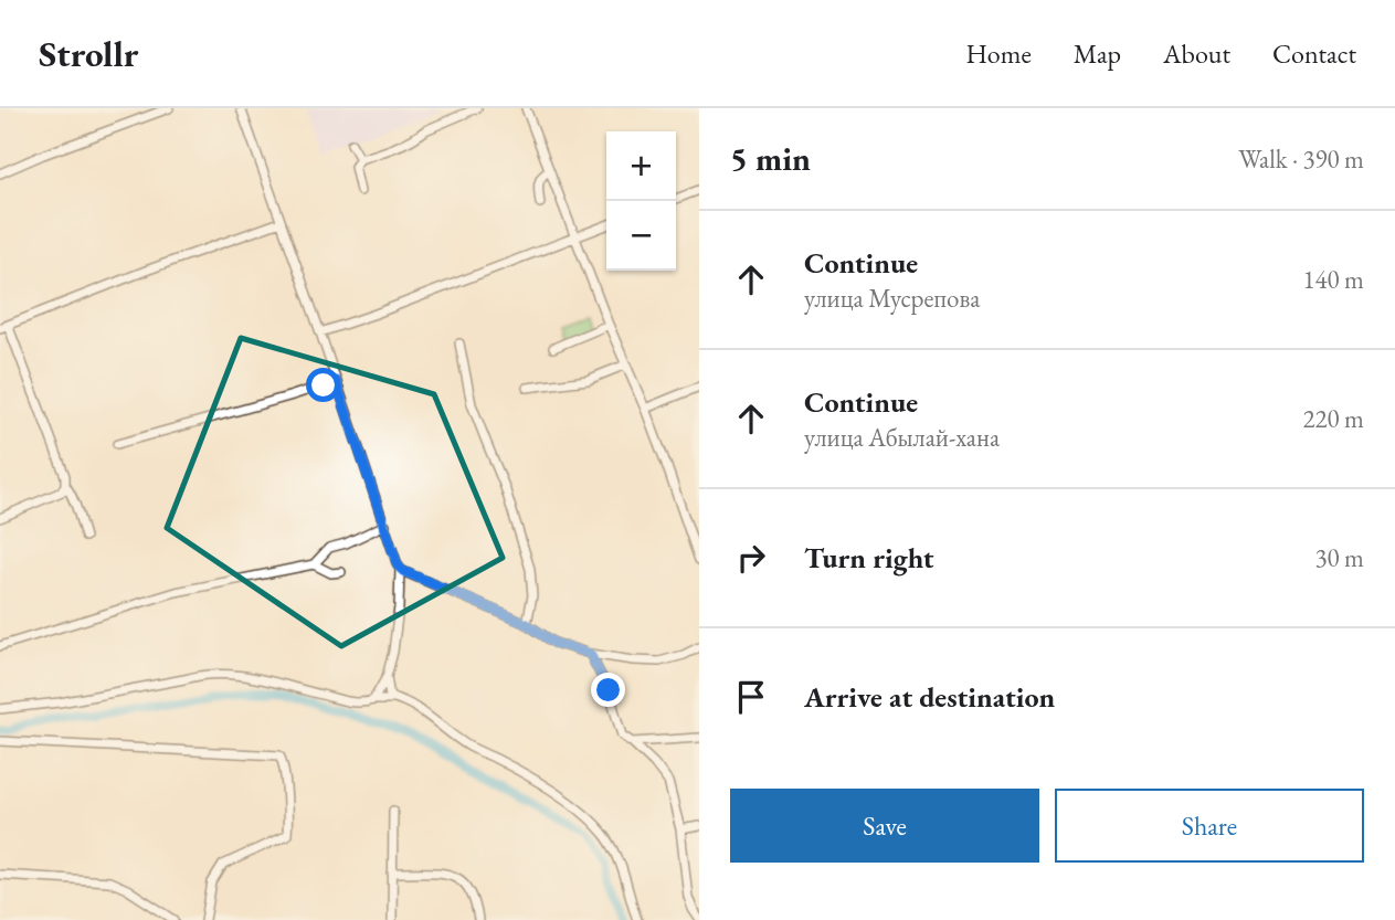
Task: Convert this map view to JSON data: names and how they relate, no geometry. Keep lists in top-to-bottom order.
{
  "page": {
    "header": "Strollr",
    "nav": [
      "Home",
      "Map",
      "About",
      "Contact"
    ],
    "heading": ["5 min", "Walk · 390 m"],
    "map_buttons": ["+", "−"],
    "list": [
      ["Continue", "улица Мусрепова", "140 m"],
      ["Continue", "улица Абылай-хана", "220 m"],
      ["Turn right", "30 m"],
      "Arrive at destination"
    ],
    "buttons": ["Save", "Share"]
  }
}
